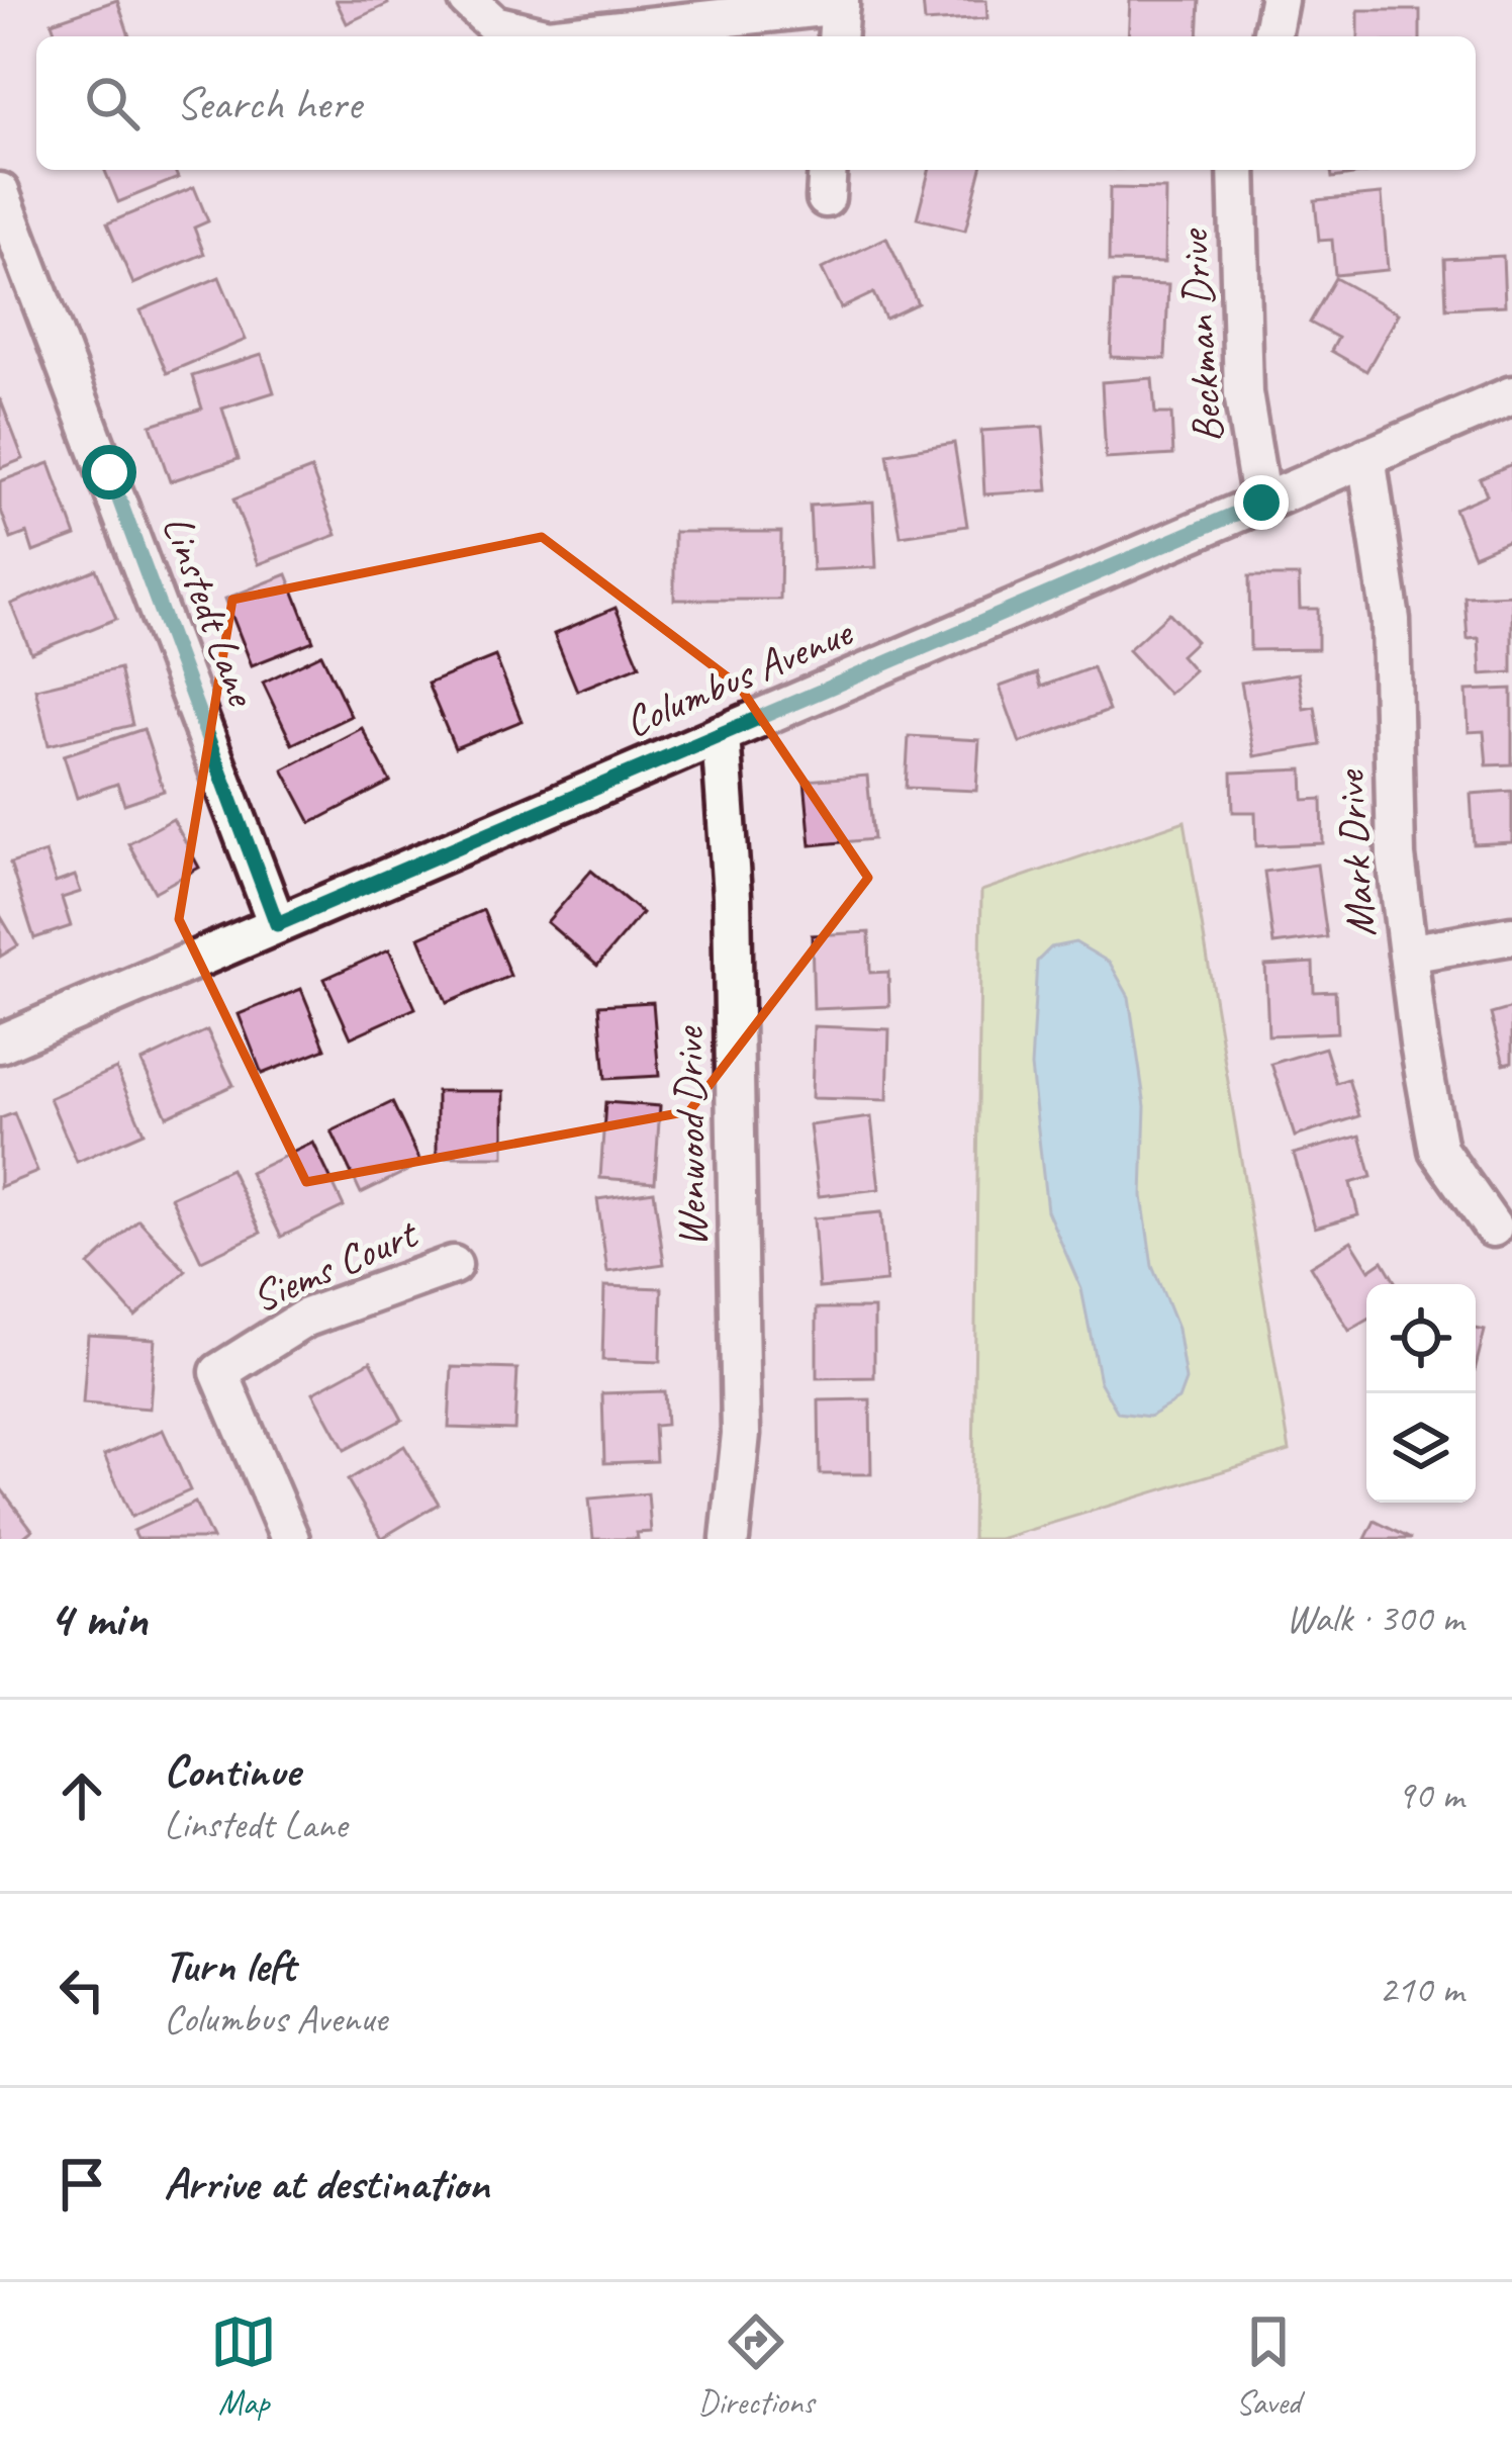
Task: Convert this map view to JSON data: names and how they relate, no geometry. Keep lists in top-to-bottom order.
{
  "streets": {
    "street": [
      "Beckman Drive",
      "Linstedt Lane",
      "Columbus Avenue",
      "Mark Drive",
      "Wenwood Drive",
      "Siems Court"
    ]
  },
  "crossings": [
    ["Beckman Drive", "Columbus Avenue"],
    ["Linstedt Lane", "Columbus Avenue"],
    ["Columbus Avenue", "Mark Drive"],
    ["Columbus Avenue", "Wenwood Drive"]
  ],
  "page": {
    "search": "Search here",
    "heading": ["4 min", "Walk · 300 m"],
    "list": [
      ["Continue", "Linstedt Lane", "90 m"],
      ["Turn left", "Columbus Avenue", "210 m"],
      "Arrive at destination"
    ],
    "nav": ["Map", "Directions", "Saved"]
  }
}
